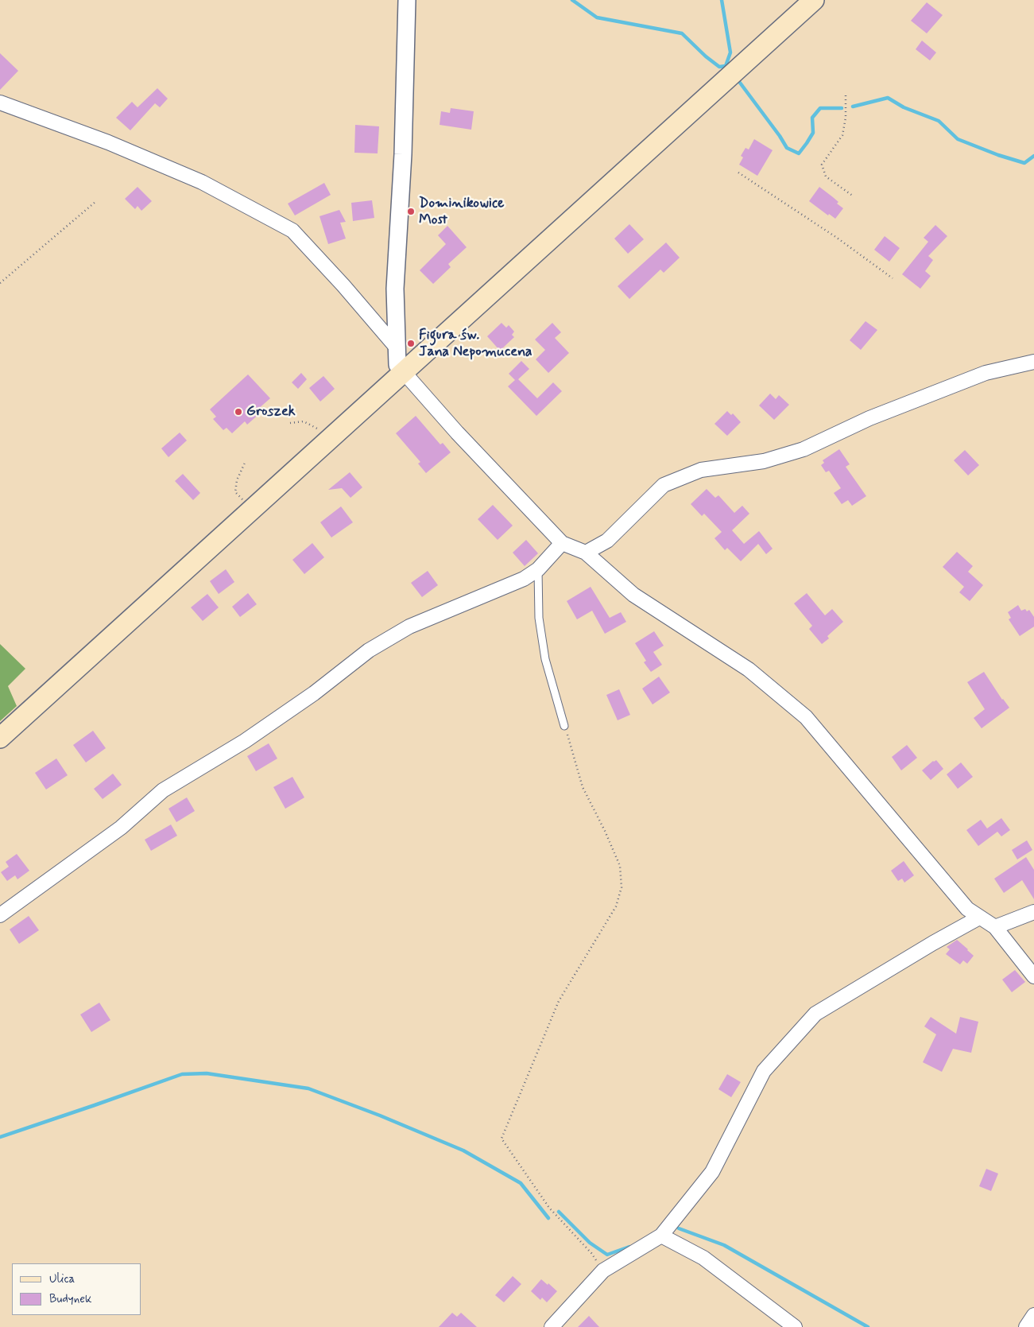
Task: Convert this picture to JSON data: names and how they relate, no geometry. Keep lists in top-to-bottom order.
{
  "places": ["Dominikowice Most", "Figura św. Jana Nepomucena", "Groszek"],
  "legend": ["Ulica", "Budynek"]
}
